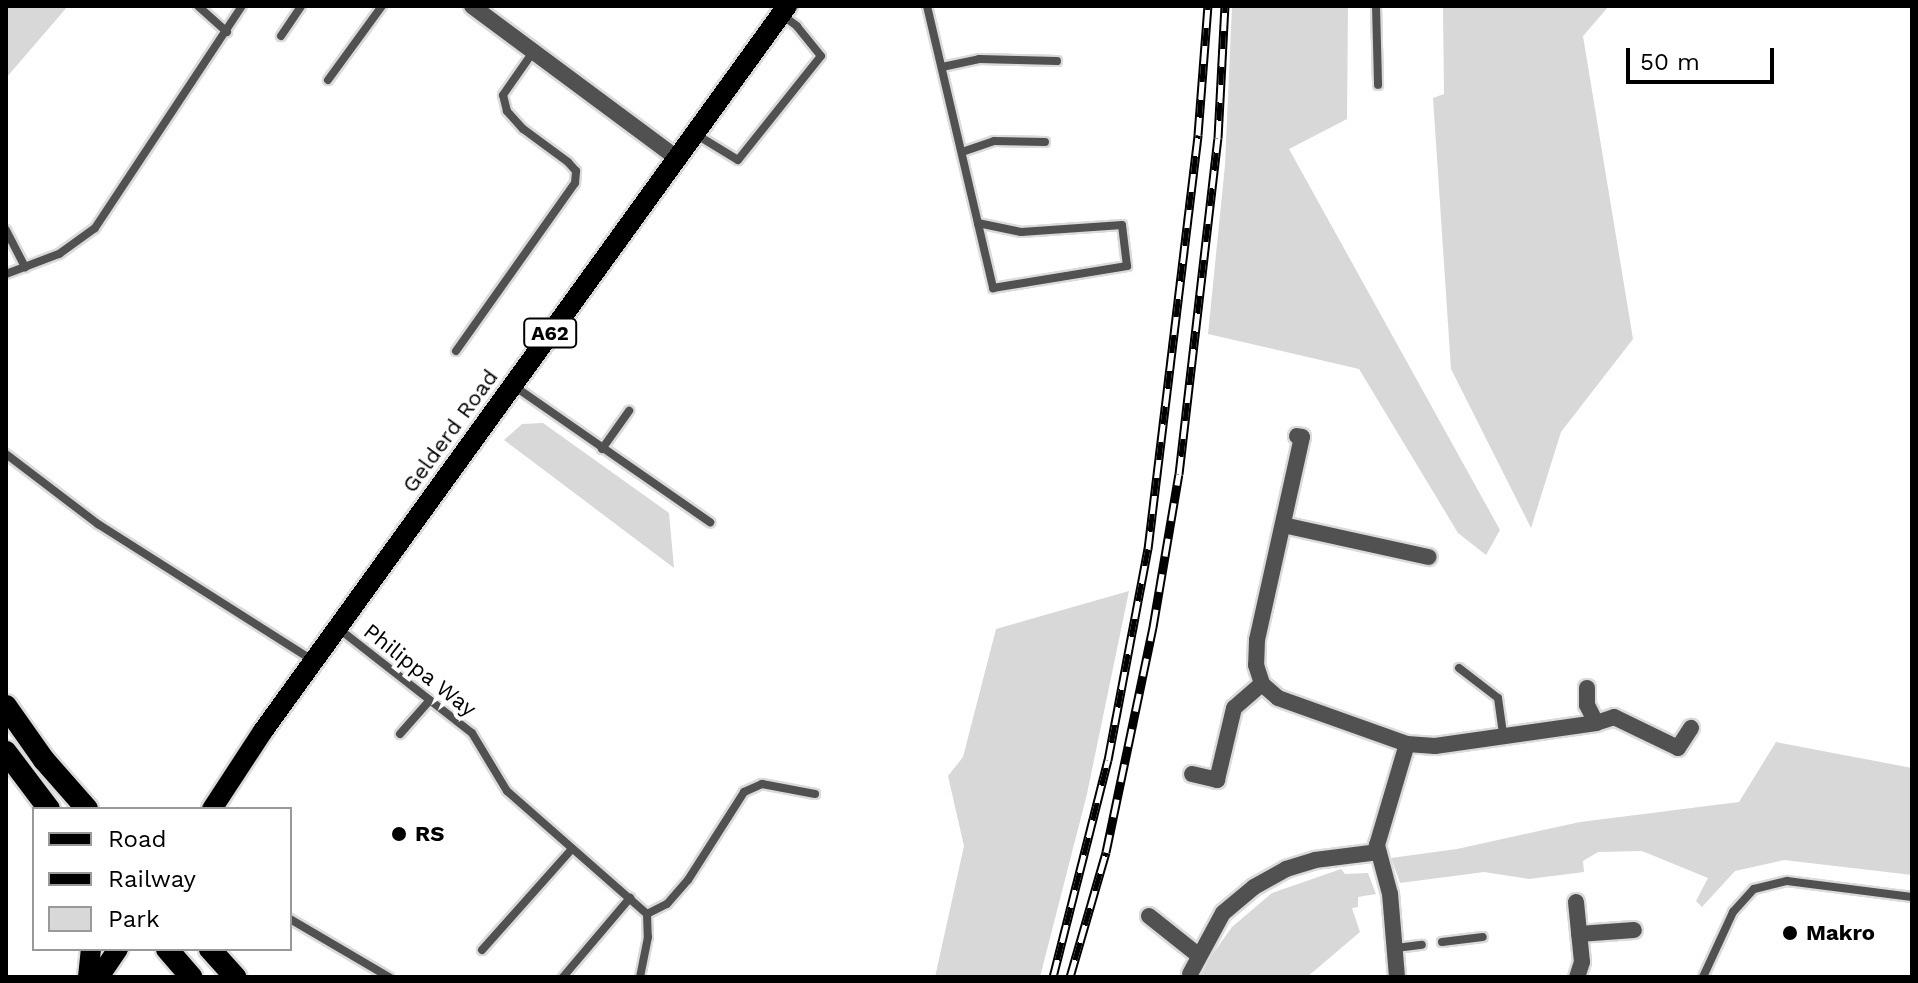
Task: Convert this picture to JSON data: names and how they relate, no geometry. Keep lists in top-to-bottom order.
{
  "streets": {
    "main road": ["A62", "Gelderd Road"],
    "lane": ["Philippa Way"]
  },
  "crossings": [
    ["Gelderd Road", "Philippa Way"]
  ],
  "places": ["RS", "Makro"],
  "legend": ["Road", "Railway", "Park"],
  "scale_bar": "50 m"
}
